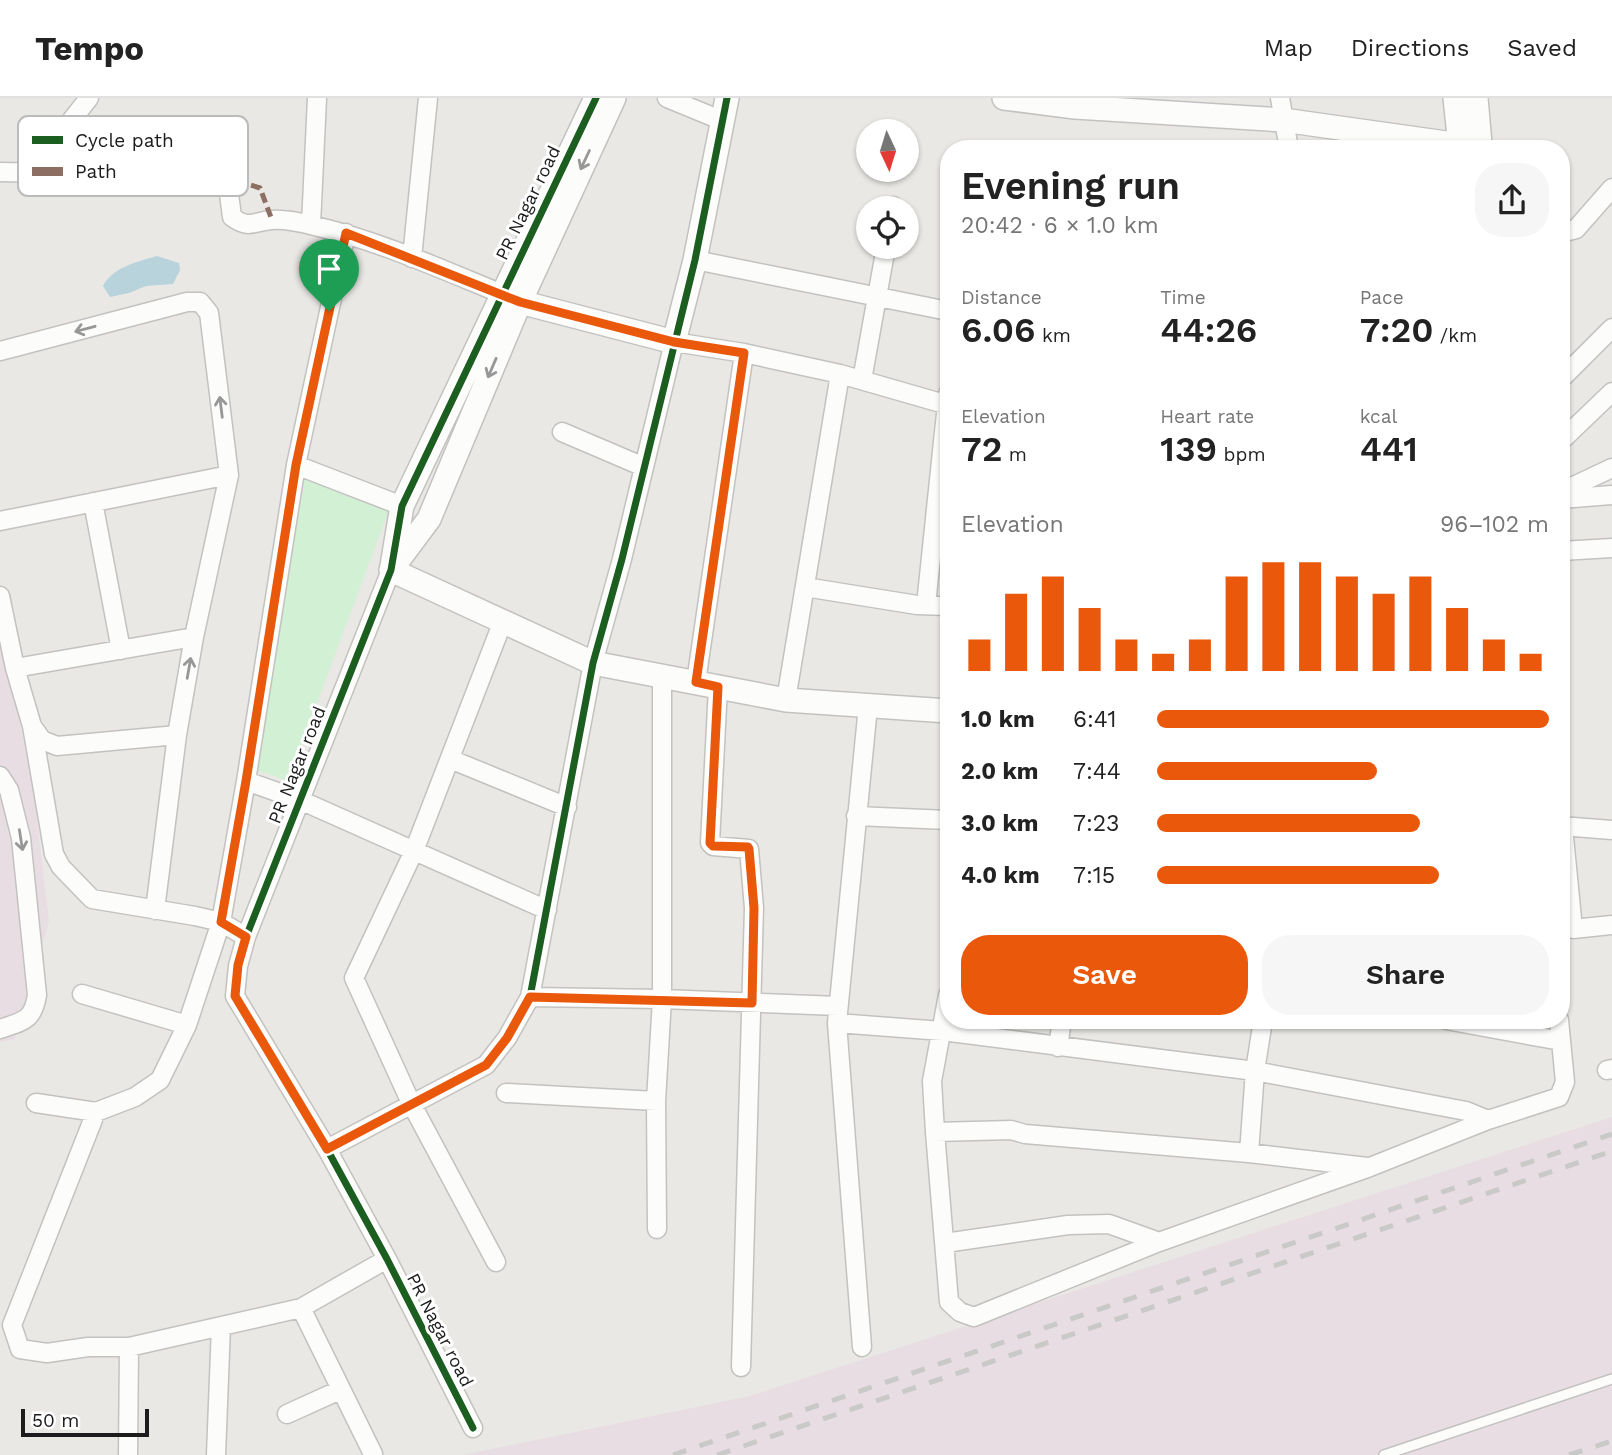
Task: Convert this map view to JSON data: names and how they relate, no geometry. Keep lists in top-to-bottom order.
{
  "streets": {
    "street": ["PR Nagar road"]
  },
  "legend": ["Cycle path", "Path"],
  "scale_bar": "50 m",
  "north": "bottom",
  "page": {
    "header": "Tempo",
    "nav": ["Map", "Directions", "Saved"],
    "heading": ["Evening run", "20:42 · 6 × 1.0 km"],
    "stats": [
      ["Distance", "6.06 km"],
      ["Time", "44:26"],
      ["Pace", "7:20 /km"],
      ["Elevation", "72 m"],
      ["Heart rate", "139 bpm"],
      ["kcal", "441"]
    ],
    "chart": ["Elevation", "96–102 m"],
    "list": [
      {
        "name": "1.0 km",
        "note": "6:41"
      },
      {
        "name": "2.0 km",
        "note": "7:44"
      },
      {
        "name": "3.0 km",
        "note": "7:23"
      },
      {
        "name": "4.0 km",
        "note": "7:15"
      }
    ],
    "buttons": ["Save", "Share"],
    "scale": "50 m"
  }
}
